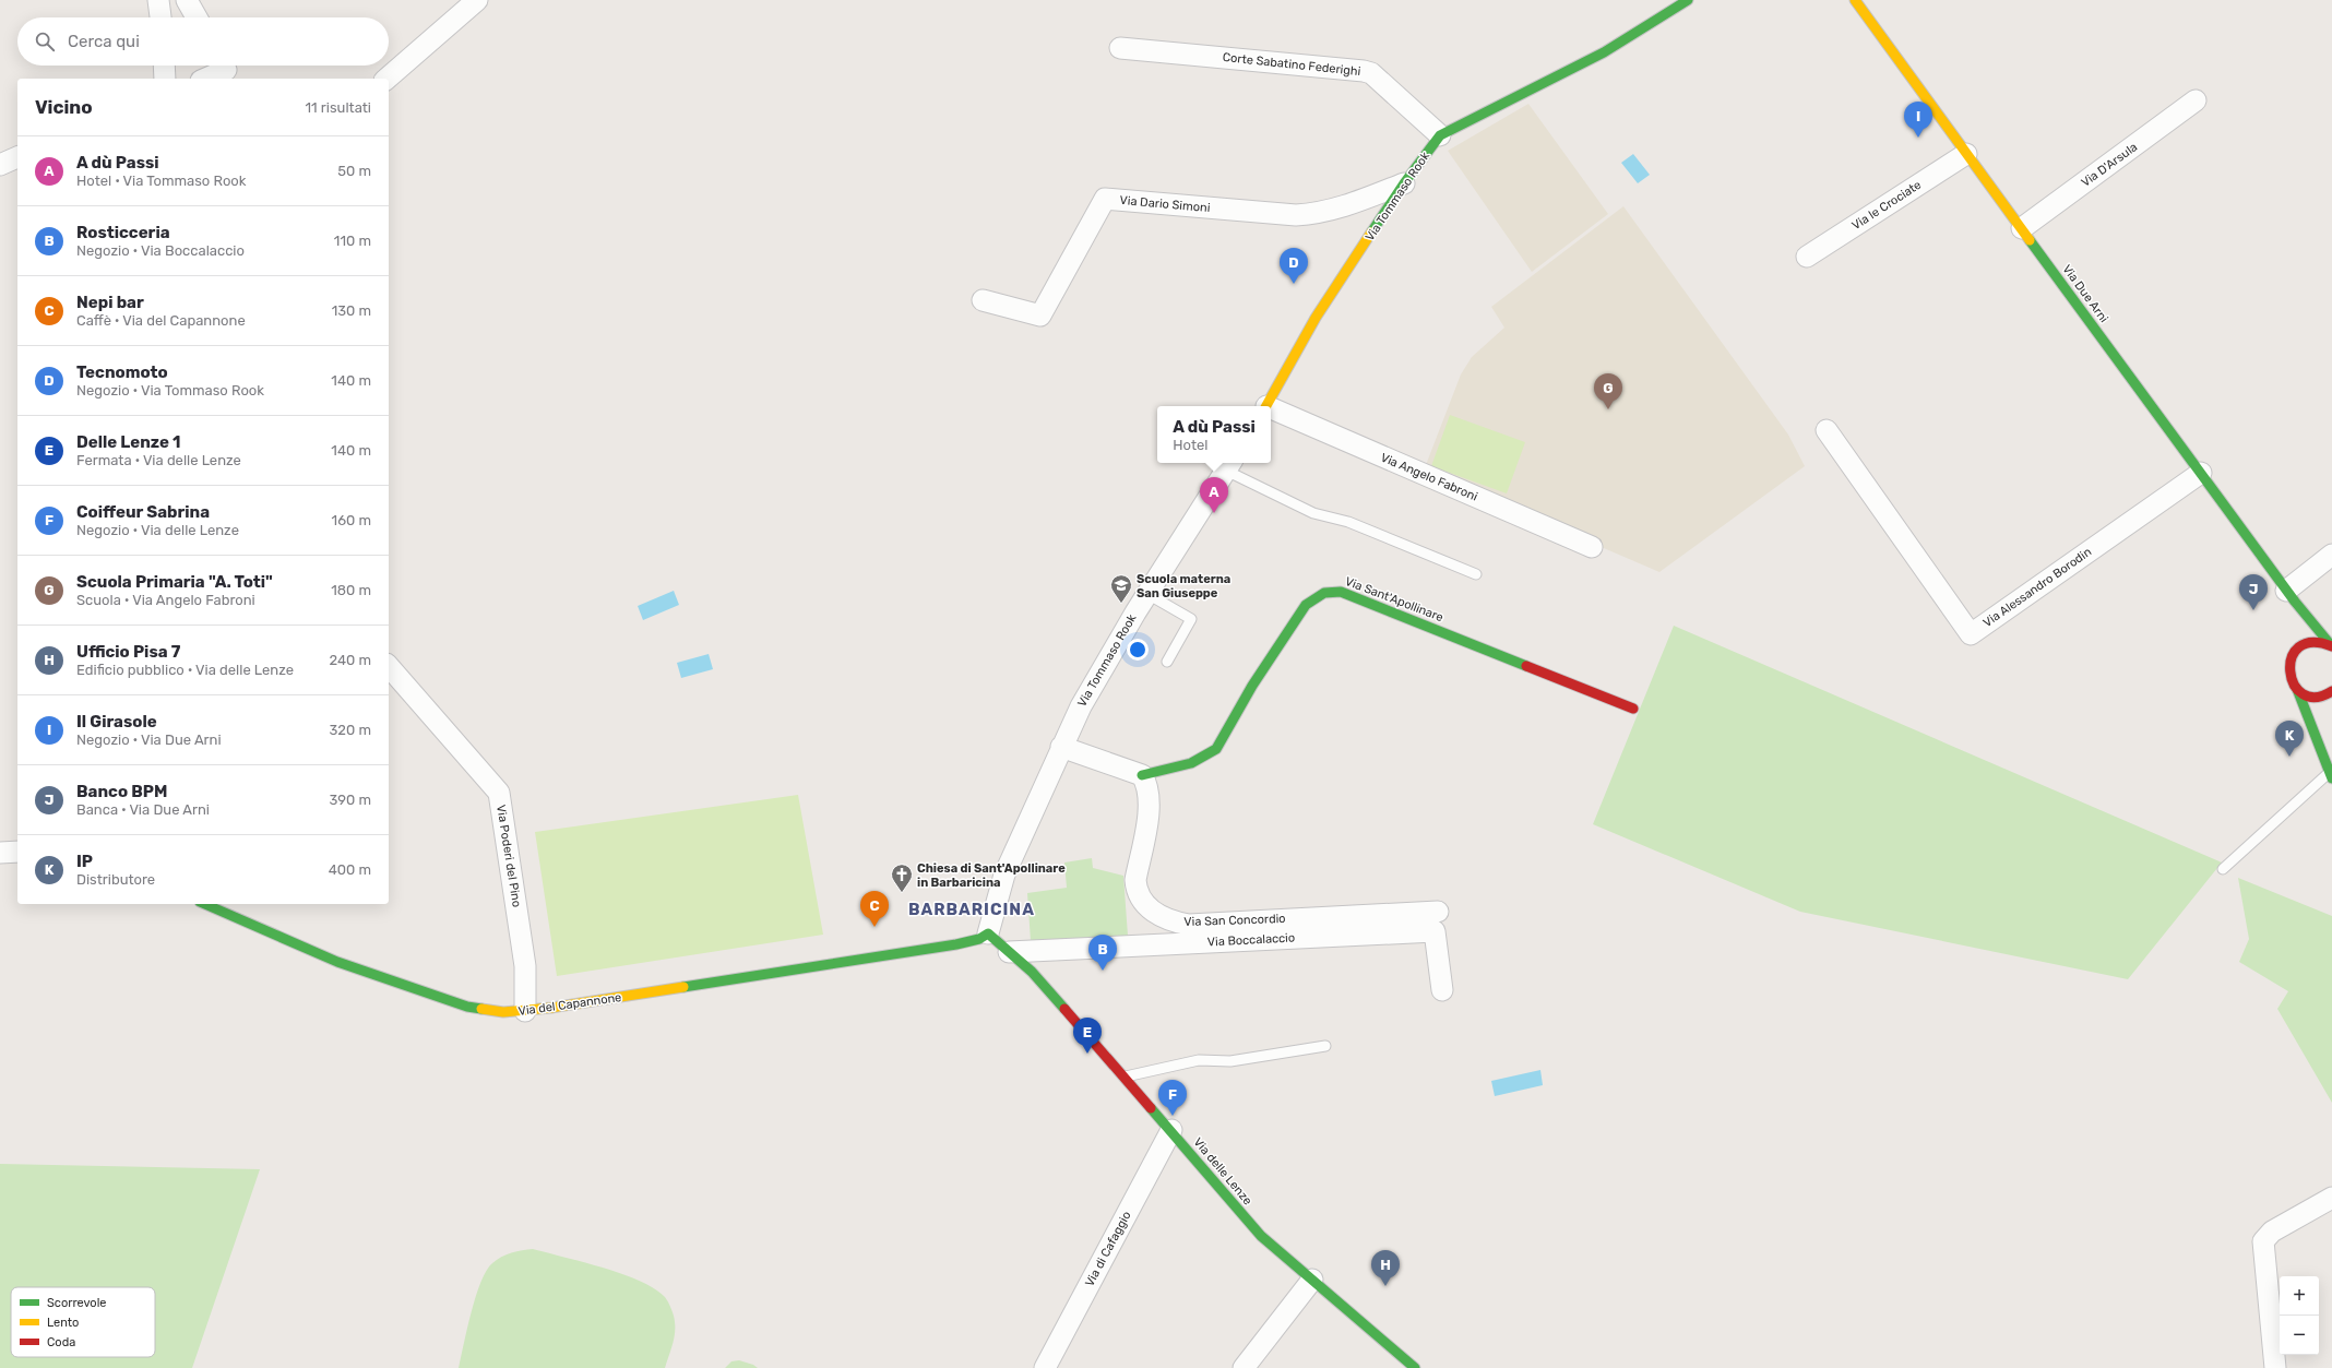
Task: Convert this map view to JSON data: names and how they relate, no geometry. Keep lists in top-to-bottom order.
{
  "streets": {
    "street": [
      "Corte Sabatino Federighi",
      "Via D'Arsula",
      "Via Tommaso Rook",
      "Via Dario Simoni",
      "Via le Crociate",
      "Via Due Arni",
      "Via Angelo Fabroni",
      "Via Alessandro Borodin",
      "Via Sant'Apollinare",
      "Via Poderi del Pino",
      "Via San Concordio",
      "Via Boccalaccio",
      "Via del Capannone",
      "Via delle Lenze",
      "Via di Cafaggio"
    ]
  },
  "crossings": [
    ["Corte Sabatino Federighi", "Via Tommaso Rook"],
    ["Via D'Arsula", "Via Due Arni"],
    ["Via Tommaso Rook", "Via Dario Simoni"],
    ["Via Tommaso Rook", "Via del Capannone"],
    ["Via Tommaso Rook", "Via delle Lenze"],
    ["Via le Crociate", "Via Due Arni"],
    ["Via Due Arni", "Via Alessandro Borodin"],
    ["Via Sant'Apollinare", "Via San Concordio"],
    ["Via Poderi del Pino", "Via del Capannone"],
    ["Via Boccalaccio", "Via delle Lenze"],
    ["Via del Capannone", "Via delle Lenze"],
    ["Via delle Lenze", "Via di Cafaggio"]
  ],
  "districts": ["BARBARICINA"],
  "places": {
    "school or university": ["Scuola materna San Giuseppe"],
    "church": ["Chiesa di Sant'Apollinare in Barbaricina"]
  },
  "legend": ["Scorrevole", "Lento", "Coda"],
  "page": {
    "search": "Cerca qui",
    "heading": ["Vicino", "11 risultati"],
    "pins": [
      "I",
      "D",
      "G",
      "A",
      "J",
      "K",
      "C",
      "B",
      "E",
      "F",
      "H"
    ],
    "list": [
      {
        "mark": "A",
        "name": "A dù Passi",
        "note": "Hotel · Via Tommaso Rook",
        "value": "50 m"
      },
      {
        "mark": "B",
        "name": "Rosticceria",
        "note": "Negozio · Via Boccalaccio",
        "value": "110 m"
      },
      {
        "mark": "C",
        "name": "Nepi bar",
        "note": "Caffè · Via del Capannone",
        "value": "130 m"
      },
      {
        "mark": "D",
        "name": "Tecnomoto",
        "note": "Negozio · Via Tommaso Rook",
        "value": "140 m"
      },
      {
        "mark": "E",
        "name": "Delle Lenze 1",
        "note": "Fermata · Via delle Lenze",
        "value": "140 m"
      },
      {
        "mark": "F",
        "name": "Coiffeur Sabrina",
        "note": "Negozio · Via delle Lenze",
        "value": "160 m"
      },
      {
        "mark": "G",
        "name": "Scuola Primaria \"A. Toti\"",
        "note": "Scuola · Via Angelo Fabroni",
        "value": "180 m"
      },
      {
        "mark": "H",
        "name": "Ufficio Pisa 7",
        "note": "Edificio pubblico · Via delle Lenze",
        "value": "240 m"
      },
      {
        "mark": "I",
        "name": "Il Girasole",
        "note": "Negozio · Via Due Arni",
        "value": "320 m"
      },
      {
        "mark": "J",
        "name": "Banco BPM",
        "note": "Banca · Via Due Arni",
        "value": "390 m"
      },
      {
        "mark": "K",
        "name": "IP",
        "note": "Distributore",
        "value": "400 m"
      }
    ],
    "popup": ["A dù Passi", "Hotel"],
    "map_buttons": ["+", "−"]
  }
}
